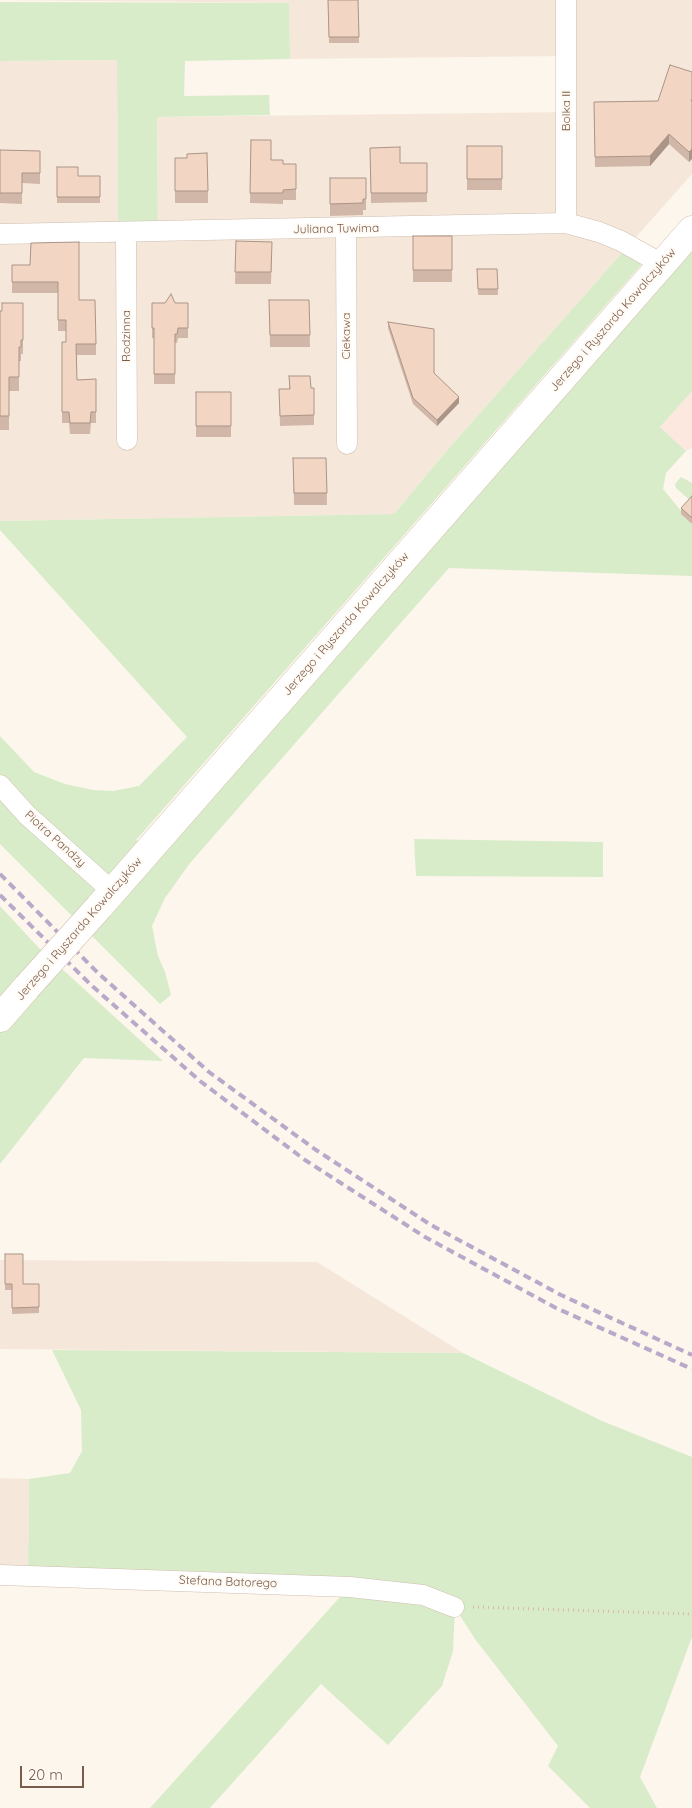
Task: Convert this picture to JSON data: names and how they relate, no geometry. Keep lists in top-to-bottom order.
{
  "streets": {
    "main road": ["Jerzego i Ryszarda Kowalczyków"],
    "street": [
      "Bolka II",
      "Juliana Tuwima",
      "Rodzinna",
      "Ciekawa",
      "Piotra Pandzy",
      "Stefana Batorego"
    ]
  },
  "crossings": [
    ["Bolka II", "Juliana Tuwima"],
    ["Juliana Tuwima", "Jerzego i Ryszarda Kowalczyków"],
    ["Juliana Tuwima", "Rodzinna"],
    ["Juliana Tuwima", "Ciekawa"],
    ["Jerzego i Ryszarda Kowalczyków", "Piotra Pandzy"]
  ],
  "scale_bar": "20 m"
}
